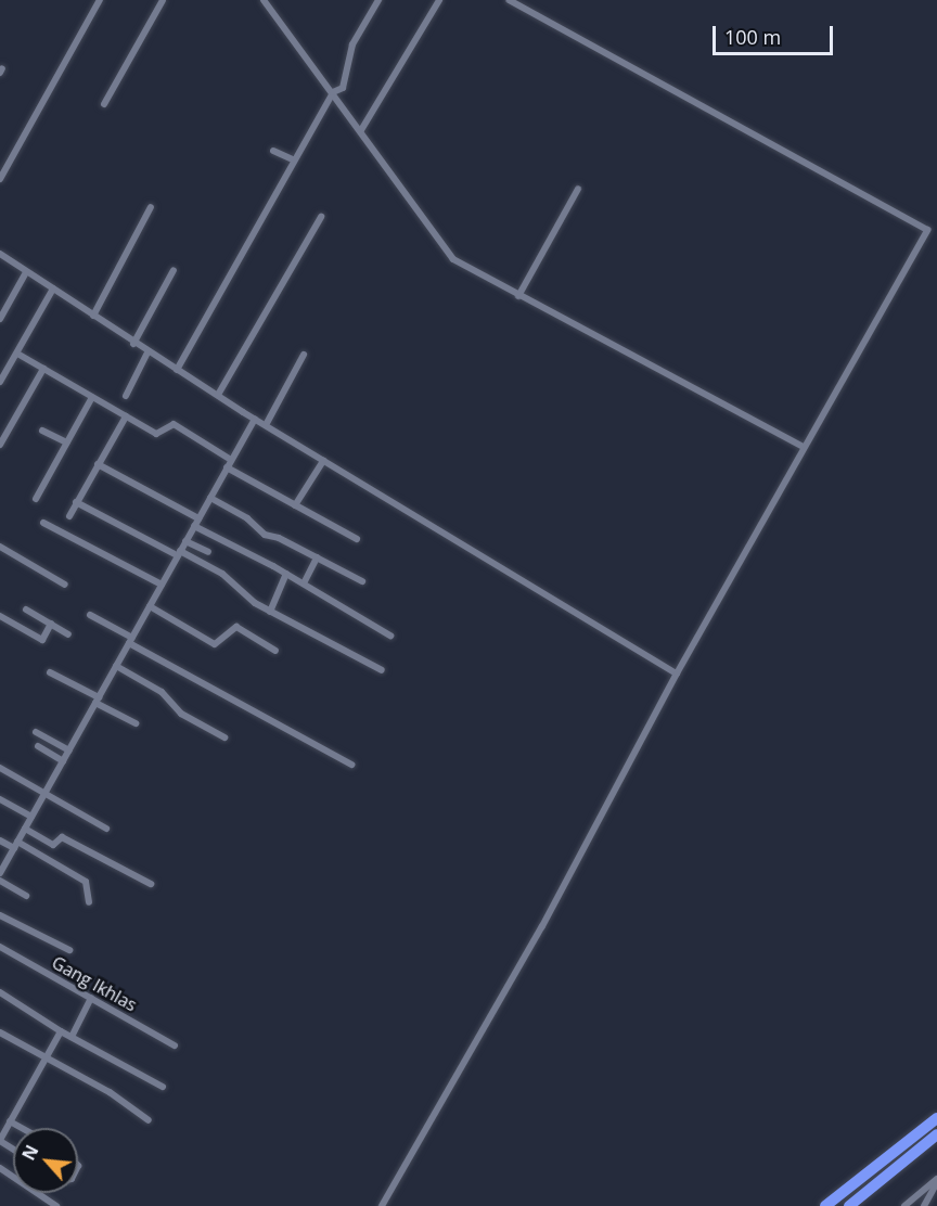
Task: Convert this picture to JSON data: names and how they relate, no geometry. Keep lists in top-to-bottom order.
{
  "streets": {
    "street": ["Gang Ikhlas"]
  },
  "scale_bar": "100 m",
  "north": "top left"
}
